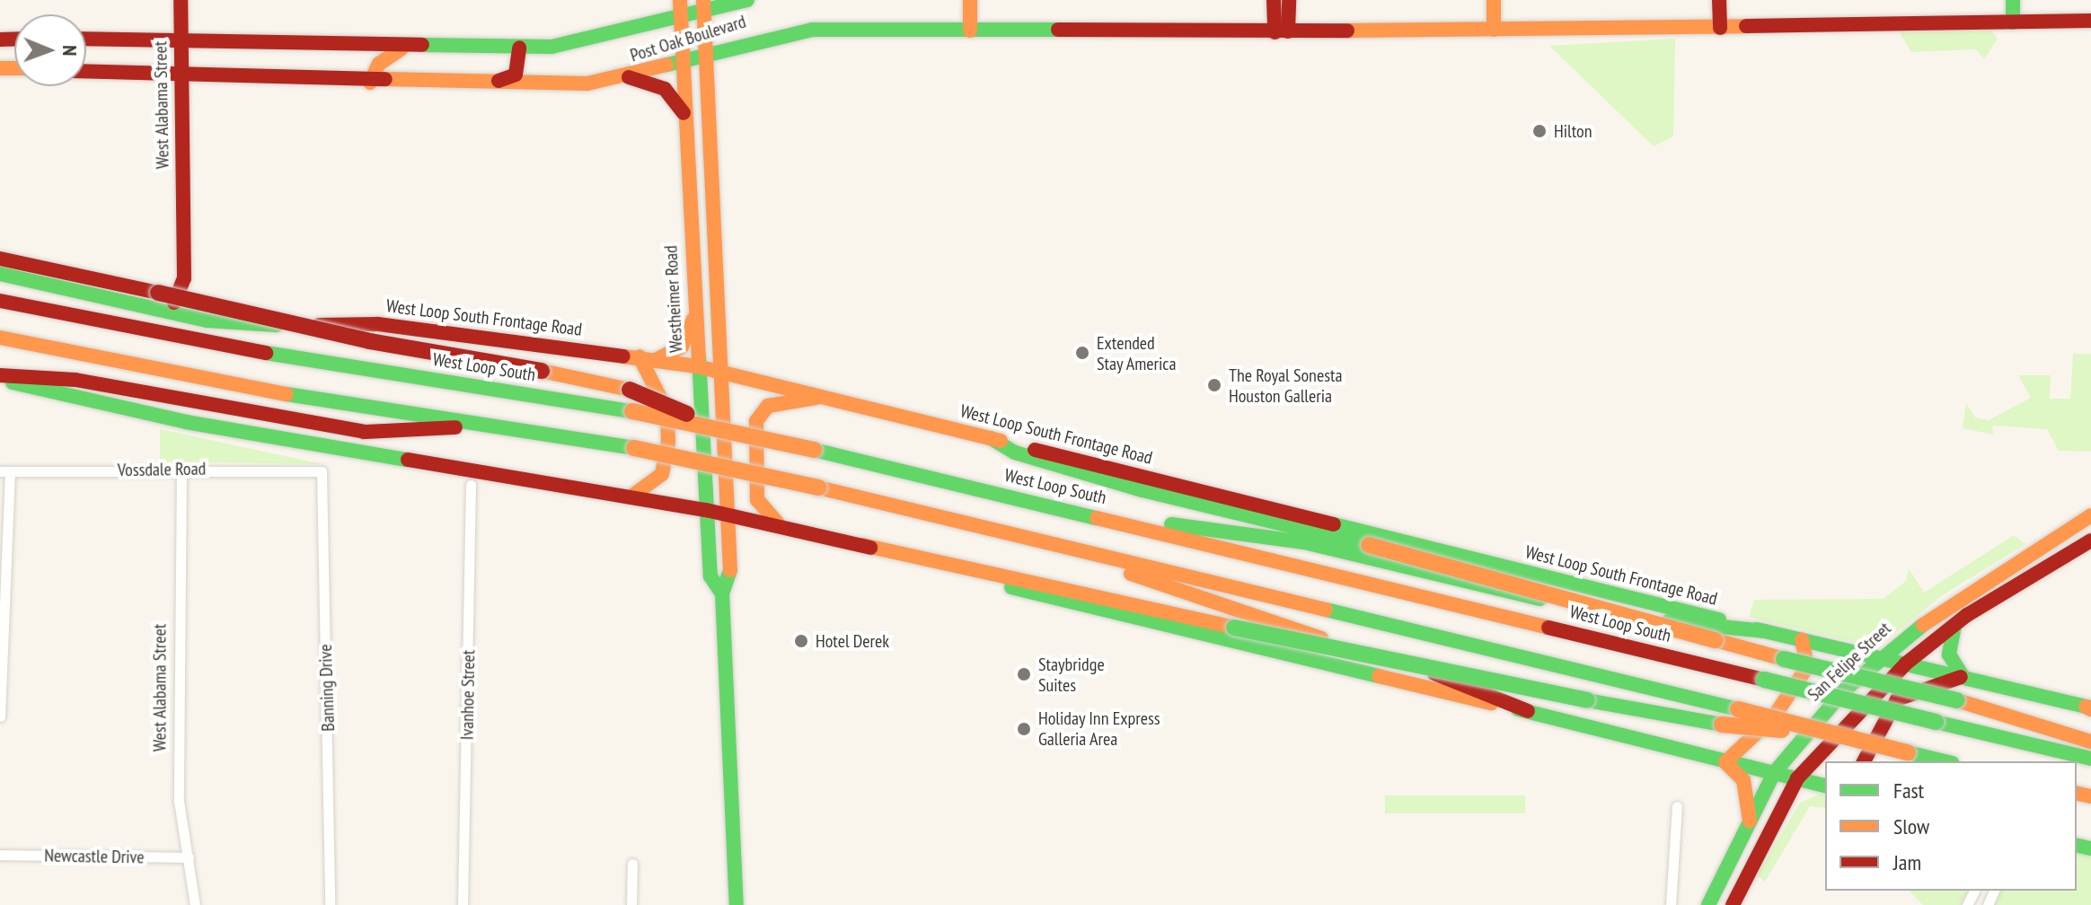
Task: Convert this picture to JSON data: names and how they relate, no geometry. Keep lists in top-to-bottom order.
{
  "streets": {
    "main road": [
      "Post Oak Boulevard",
      "West Alabama Street",
      "Westheimer Road",
      "West Loop South Frontage Road",
      "West Loop South",
      "San Felipe Street"
    ],
    "street": [
      "Vossdale Road",
      "Banning Drive",
      "Ivanhoe Street",
      "Newcastle Drive"
    ]
  },
  "crossings": [
    ["Post Oak Boulevard", "West Alabama Street"],
    ["Post Oak Boulevard", "Westheimer Road"],
    ["West Alabama Street", "West Loop South Frontage Road"],
    ["West Alabama Street", "Vossdale Road"],
    ["West Alabama Street", "Newcastle Drive"],
    ["Westheimer Road", "West Loop South Frontage Road"],
    ["West Loop South Frontage Road", "San Felipe Street"],
    ["Vossdale Road", "Banning Drive"]
  ],
  "places": [
    "Hilton",
    "Extended Stay America",
    "The Royal Sonesta Houston Galleria",
    "Hotel Derek",
    "Staybridge Suites",
    "Holiday Inn Express Galleria Area"
  ],
  "legend": ["Fast", "Slow", "Jam"],
  "north": "right"
}
